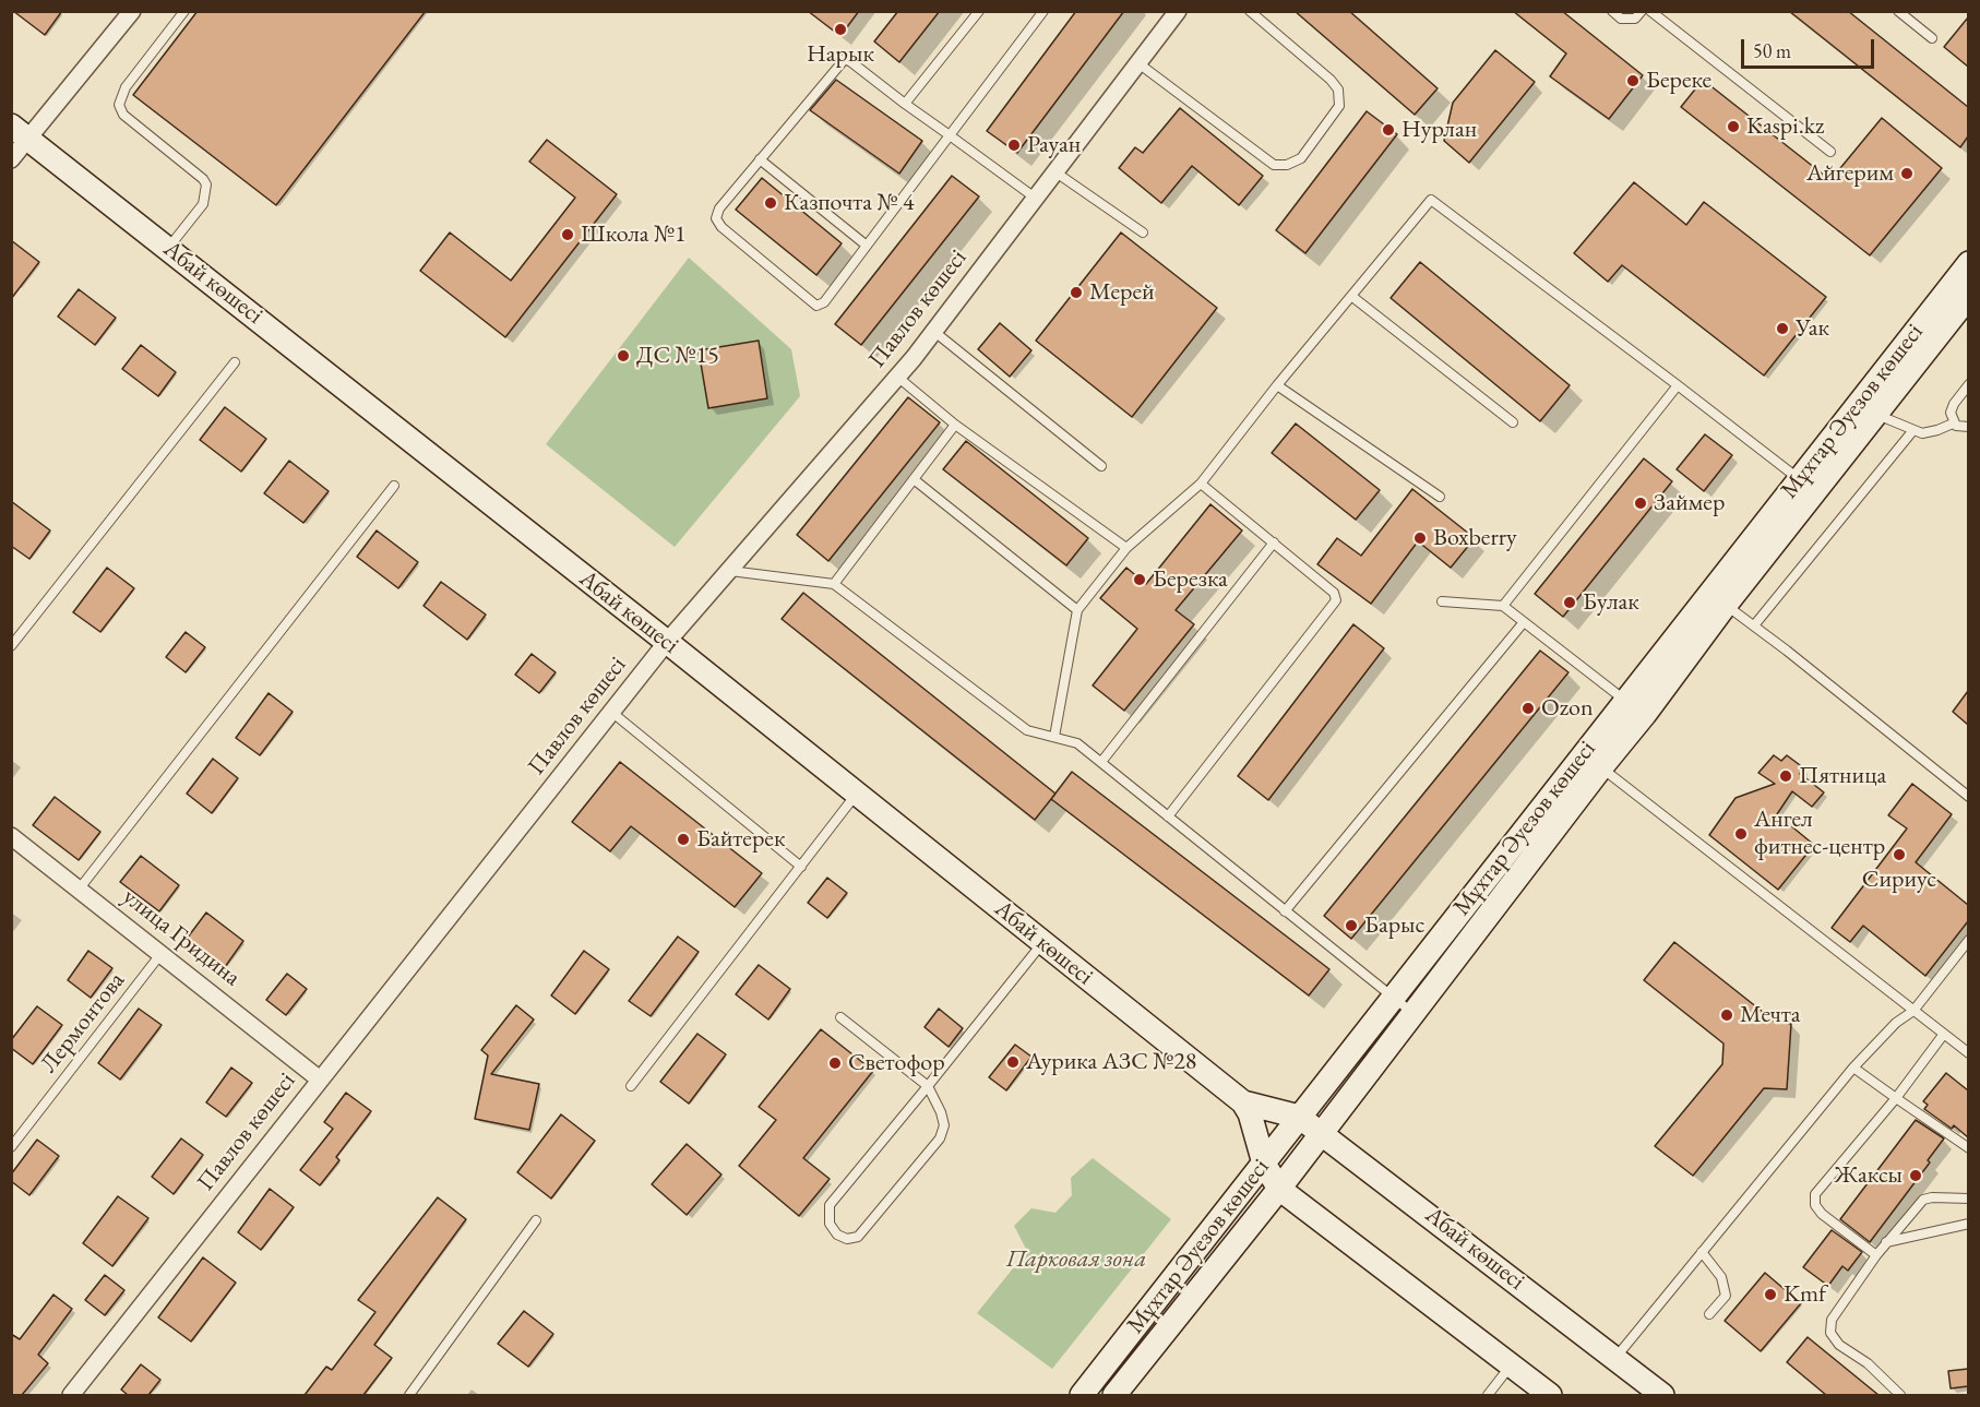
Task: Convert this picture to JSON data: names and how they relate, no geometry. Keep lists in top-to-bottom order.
{
  "streets": {
    "main road": ["Абай көшесі", "Мұхтар Әуезов көшесі"],
    "street": ["Павлов көшесі", "улица Гридина"],
    "lane": ["Лермонтова"]
  },
  "crossings": [
    ["Абай көшесі", "Павлов көшесі"],
    ["Абай көшесі", "Мұхтар Әуезов көшесі"],
    ["Павлов көшесі", "улица Гридина"],
    ["улица Гридина", "Лермонтова"]
  ],
  "parks": ["Парковая зона"],
  "places": [
    "Нарык",
    "Береке",
    "Kaspi.kz",
    "Нурлан",
    "Рауан",
    "Айгерим",
    "Казпочта № 4",
    "Школа №1",
    "Мерей",
    "Уак",
    "ДС №15",
    "Займер",
    "Boxberry",
    "Березка",
    "Булак",
    "Ozon",
    "Пятница",
    "Ангел фитнес-центр",
    "Байтерек",
    "Сириус",
    "Барыс",
    "Мечта",
    "Аурика АЗС №28",
    "Светофор",
    "Жаксы",
    "Kmf"
  ],
  "scale_bar": "50 m"
}
